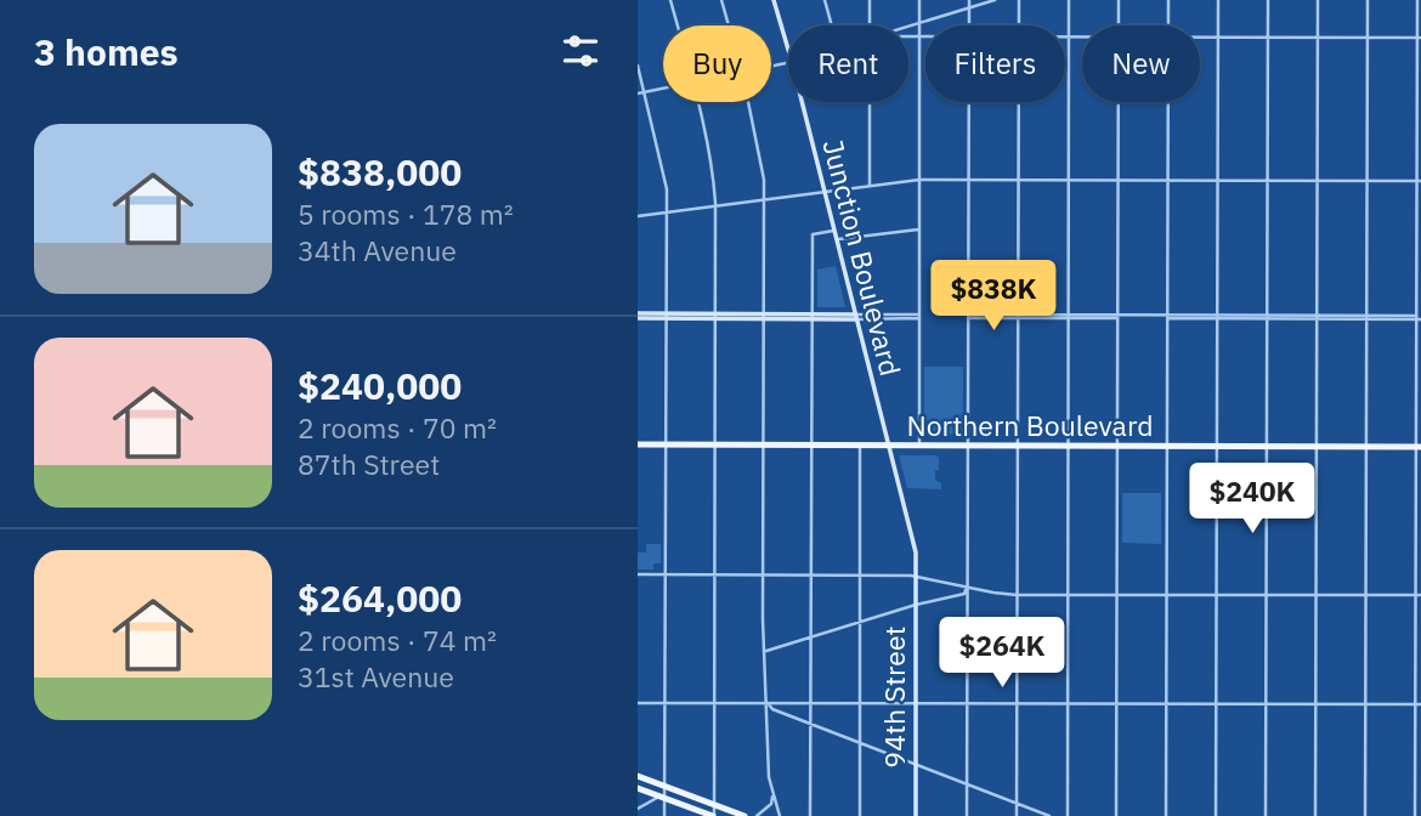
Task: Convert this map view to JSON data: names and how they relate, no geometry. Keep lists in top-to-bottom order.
{
  "streets": {
    "main road": ["Junction Boulevard", "Northern Boulevard", "94th Street"]
  },
  "crossings": [
    ["Junction Boulevard", "Northern Boulevard"],
    ["Junction Boulevard", "94th Street"]
  ],
  "page": {
    "heading": "3 homes",
    "chip": [
      "Buy",
      "Rent",
      "Filters",
      "New"
    ],
    "list": [
      {
        "name": "$838,000",
        "note": "5 rooms · 178 m² · 34th Avenue"
      },
      {
        "name": "$240,000",
        "note": "2 rooms · 70 m² · 87th Street"
      },
      {
        "name": "$264,000",
        "note": "2 rooms · 74 m² · 31st Avenue"
      }
    ],
    "price": ["$838K", "$240K", "$264K"]
  }
}
